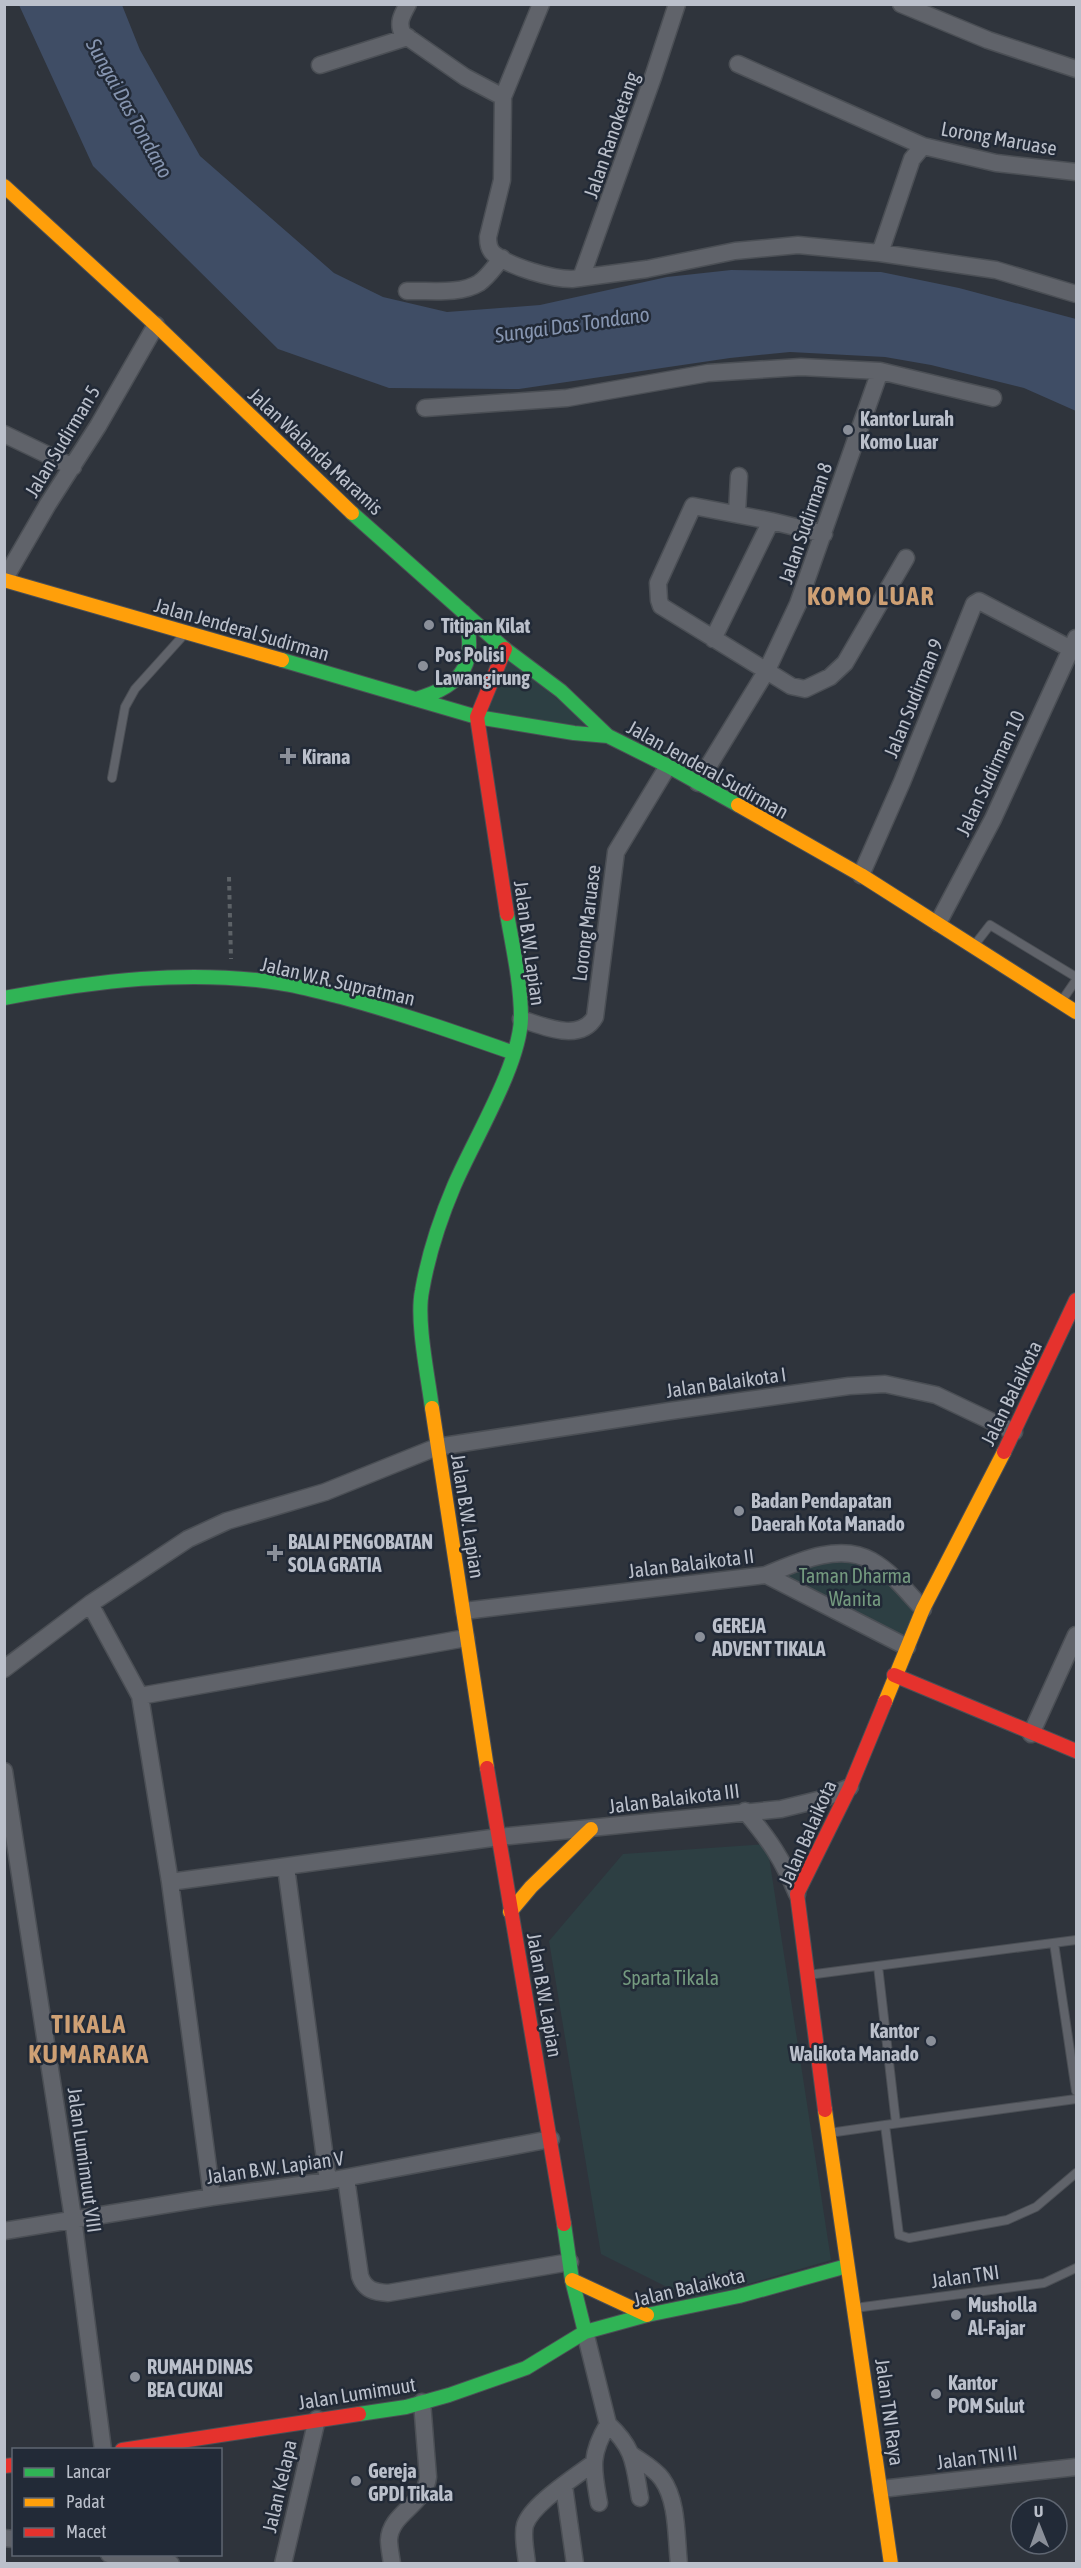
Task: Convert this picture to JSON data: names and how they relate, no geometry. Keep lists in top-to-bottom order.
{
  "streets": {
    "main road": [
      "Jalan Walanda Maramis",
      "Jalan Jenderal Sudirman",
      "Jalan B.W. Lapian",
      "Jalan W.R. Supratman",
      "Jalan Balaikota",
      "Jalan Lumimuut",
      "Jalan TNI Raya"
    ],
    "street": [
      "Jalan Ranoketang",
      "Lorong Maruase",
      "Jalan Sudirman 5",
      "Jalan Sudirman 8",
      "Jalan Sudirman 9",
      "Jalan Sudirman 10",
      "Jalan Balaikota I",
      "Jalan Balaikota II",
      "Jalan Balaikota III",
      "Jalan Lumimuut VIII",
      "Jalan B.W. Lapian V",
      "Jalan TNI II",
      "Jalan Kelapa"
    ],
    "lane": ["Jalan TNI"]
  },
  "crossings": [
    ["Lorong Maruase", "Jalan Jenderal Sudirman"],
    ["Lorong Maruase", "Jalan B.W. Lapian"],
    ["Jalan Sudirman 5", "Jalan Walanda Maramis"],
    ["Jalan Sudirman 5", "Jalan Jenderal Sudirman"],
    ["Jalan Walanda Maramis", "Jalan Jenderal Sudirman"],
    ["Jalan Sudirman 8", "Jalan Jenderal Sudirman"],
    ["Jalan Jenderal Sudirman", "Jalan Sudirman 9"],
    ["Jalan Jenderal Sudirman", "Jalan Sudirman 10"],
    ["Jalan Jenderal Sudirman", "Jalan B.W. Lapian"],
    ["Jalan Sudirman 9", "Jalan Sudirman 10"],
    ["Jalan B.W. Lapian", "Jalan W.R. Supratman"],
    ["Jalan B.W. Lapian", "Jalan Balaikota I"],
    ["Jalan B.W. Lapian", "Jalan Balaikota"],
    ["Jalan B.W. Lapian", "Jalan Balaikota II"],
    ["Jalan B.W. Lapian", "Jalan Balaikota III"],
    ["Jalan B.W. Lapian", "Jalan B.W. Lapian V"],
    ["Jalan B.W. Lapian", "Jalan Lumimuut"],
    ["Jalan Balaikota I", "Jalan Balaikota"],
    ["Jalan Balaikota", "Jalan Balaikota II"],
    ["Jalan Balaikota", "Jalan Balaikota III"],
    ["Jalan Balaikota", "Jalan Lumimuut"],
    ["Jalan Balaikota", "Jalan TNI Raya"],
    ["Jalan Lumimuut VIII", "Jalan B.W. Lapian V"],
    ["Jalan TNI", "Jalan TNI Raya"],
    ["Jalan Lumimuut", "Jalan Kelapa"],
    ["Jalan TNI Raya", "Jalan TNI II"]
  ],
  "districts": ["KOMO LUAR", "TIKALA KUMARAKA"],
  "water": ["Sungai Das Tondano"],
  "parks": ["Taman Dharma Wanita", "Sparta Tikala"],
  "places": {
    "other": [
      "Kantor Lurah Komo Luar",
      "Titipan Kilat",
      "Pos Polisi Lawangirung",
      "Badan Pendapatan Daerah Kota Manado",
      "GEREJA ADVENT TIKALA",
      "Kantor Walikota Manado",
      "Musholla Al-Fajar",
      "RUMAH DINAS BEA CUKAI",
      "Kantor POM Sulut",
      "Gereja GPDI Tikala"
    ],
    "health": ["Kirana", "BALAI PENGOBATAN SOLA GRATIA"]
  },
  "legend": ["Lancar", "Padat", "Macet"],
  "north": "top"
}
